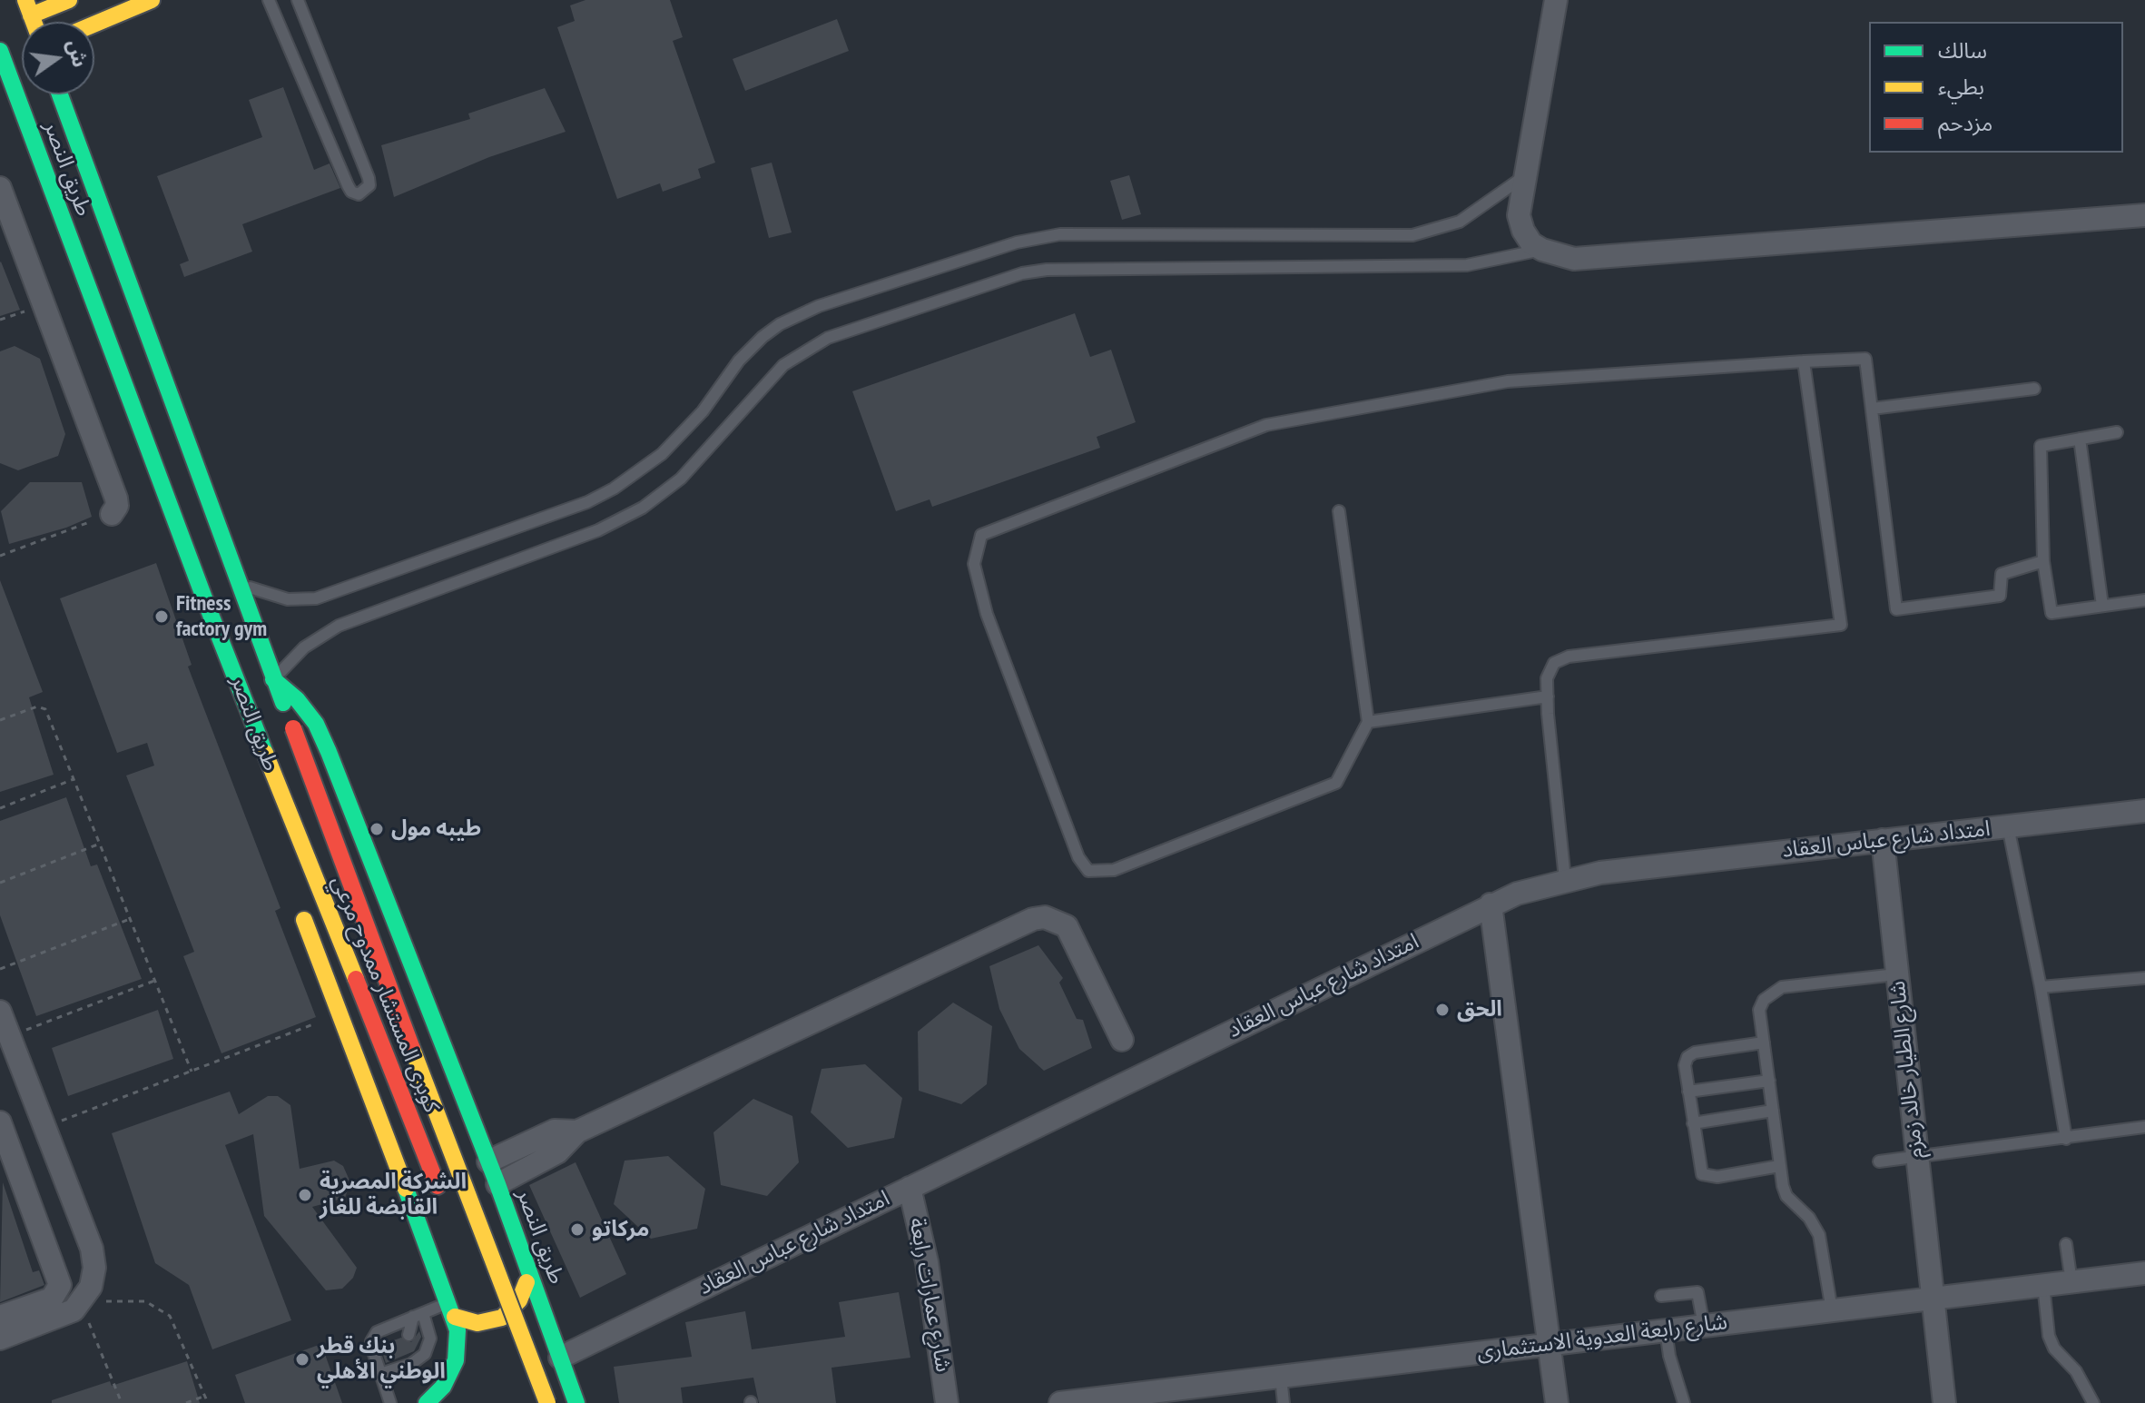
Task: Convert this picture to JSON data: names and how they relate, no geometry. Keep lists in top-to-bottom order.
{
  "streets": {
    "main road": ["طريق النصر", "كوبرى المستشار ممدوح مرعي"],
    "street": [
      "امتداد شارع عباس العقاد",
      "شارع الطيار خالد زمزم",
      "شارع عمارات رابعة",
      "شارع رابعة العدوية الاستثمارى"
    ]
  },
  "crossings": [
    ["طريق النصر", "امتداد شارع عباس العقاد"],
    ["طريق النصر", "كوبرى المستشار ممدوح مرعي"],
    ["امتداد شارع عباس العقاد", "شارع الطيار خالد زمزم"],
    ["امتداد شارع عباس العقاد", "شارع عمارات رابعة"],
    ["شارع الطيار خالد زمزم", "شارع رابعة العدوية الاستثمارى"]
  ],
  "places": [
    "Fitness factory gym",
    "طيبه مول",
    "الحق",
    "الشركة المصرية القابضة للغاز",
    "مركاتو",
    "بنك قطر الوطني الأهلي"
  ],
  "legend": ["سالك", "بطيء", "مزدحم"],
  "north": "right"
}
